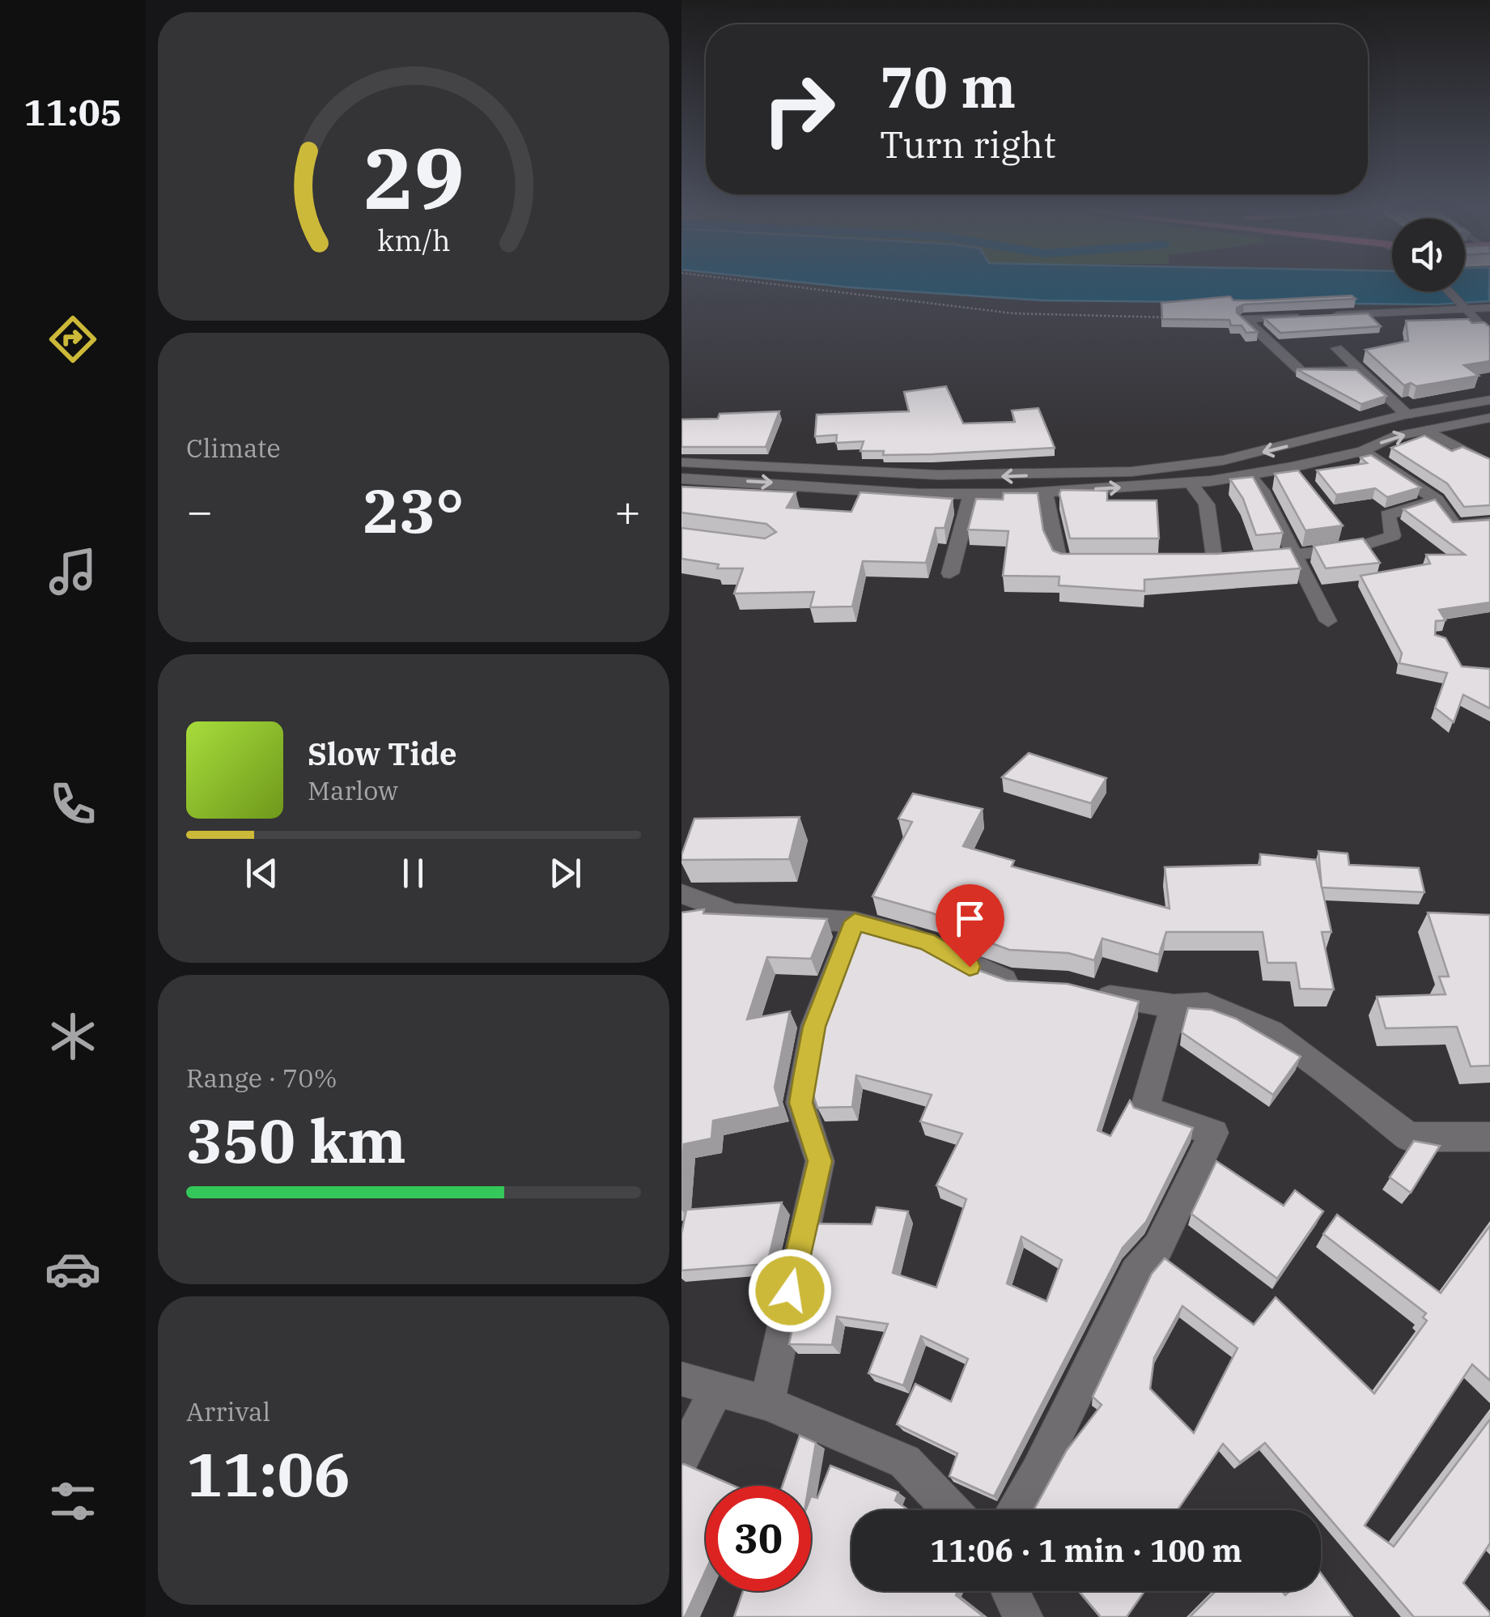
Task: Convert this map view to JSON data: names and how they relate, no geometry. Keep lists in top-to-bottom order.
{
  "page": {
    "tabs": "11:05",
    "turn": ["70 m", "Turn right"],
    "tile": [
      "Climate",
      ["Range · 70%", "350 km"],
      ["Arrival", "11:06"]
    ],
    "heat": ["−", "23°", "+"],
    "song": ["Slow Tide", "Marlow"],
    "limit": "30",
    "trip": "11:06 · 1 min · 100 m",
    "gauge": ["29", "km/h"]
  }
}
